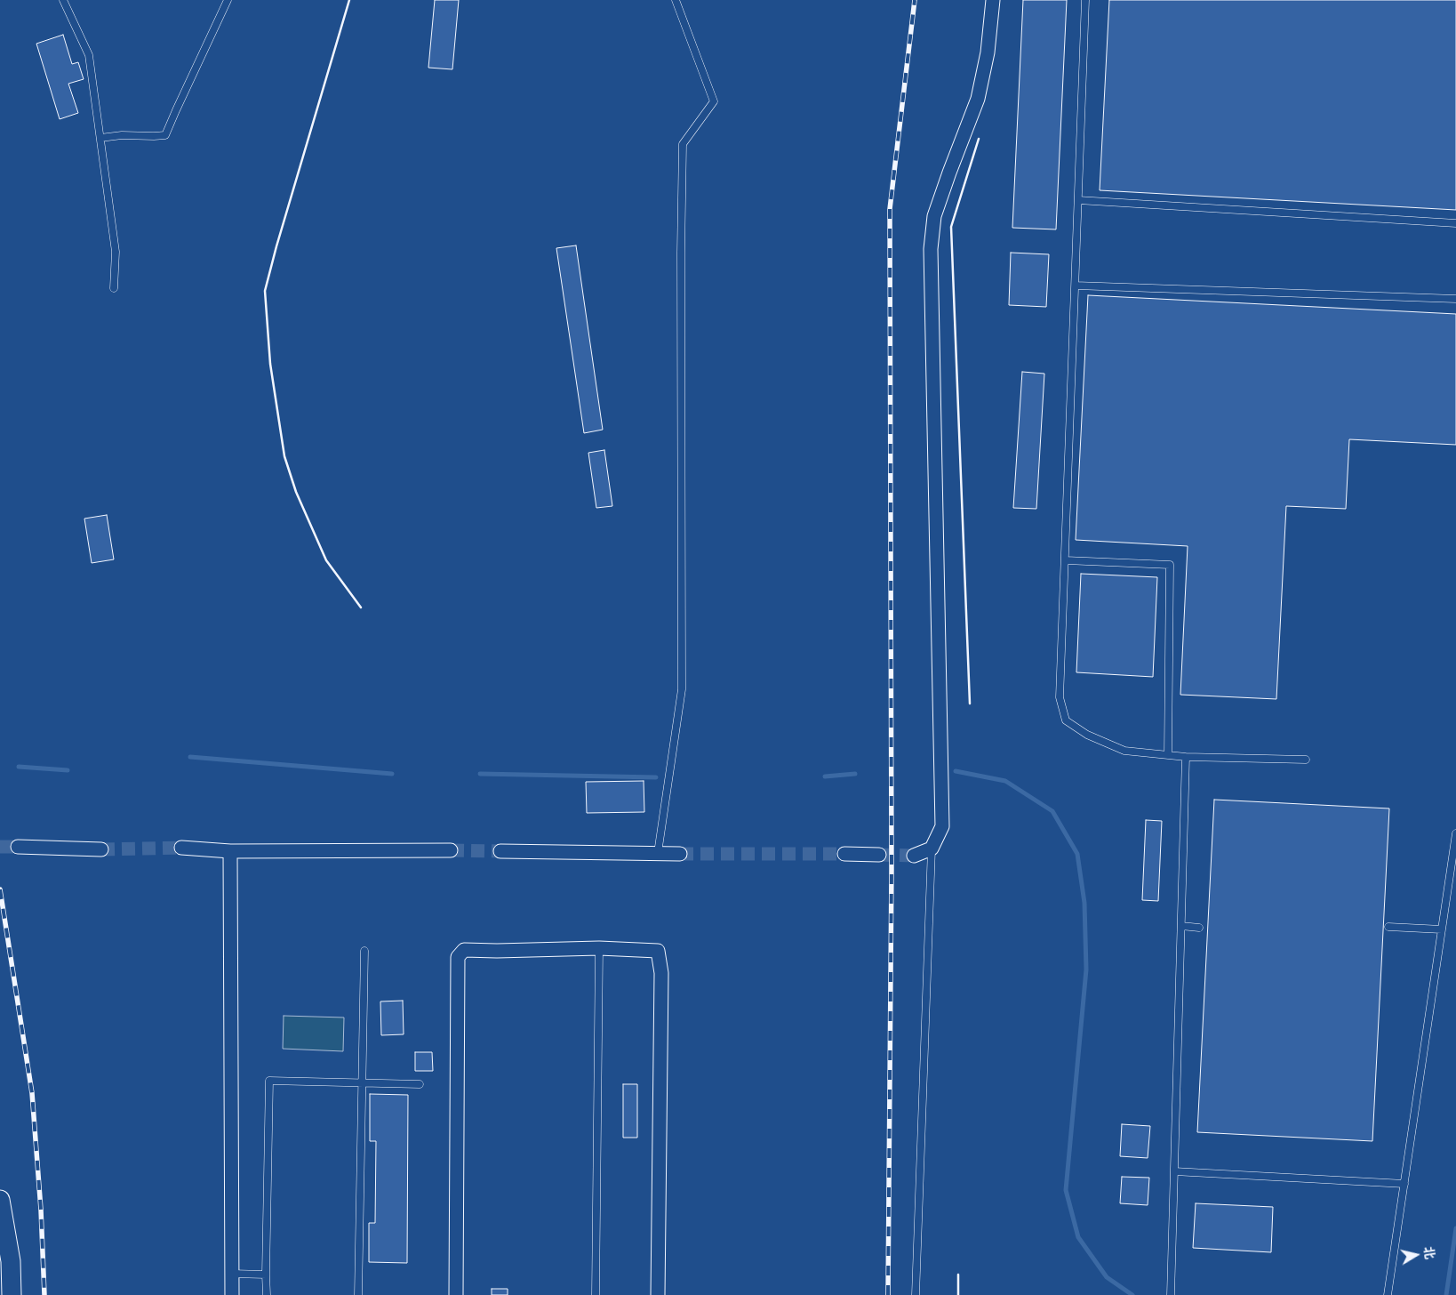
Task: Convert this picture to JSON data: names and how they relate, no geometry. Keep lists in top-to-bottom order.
{
  "north": "right"
}
